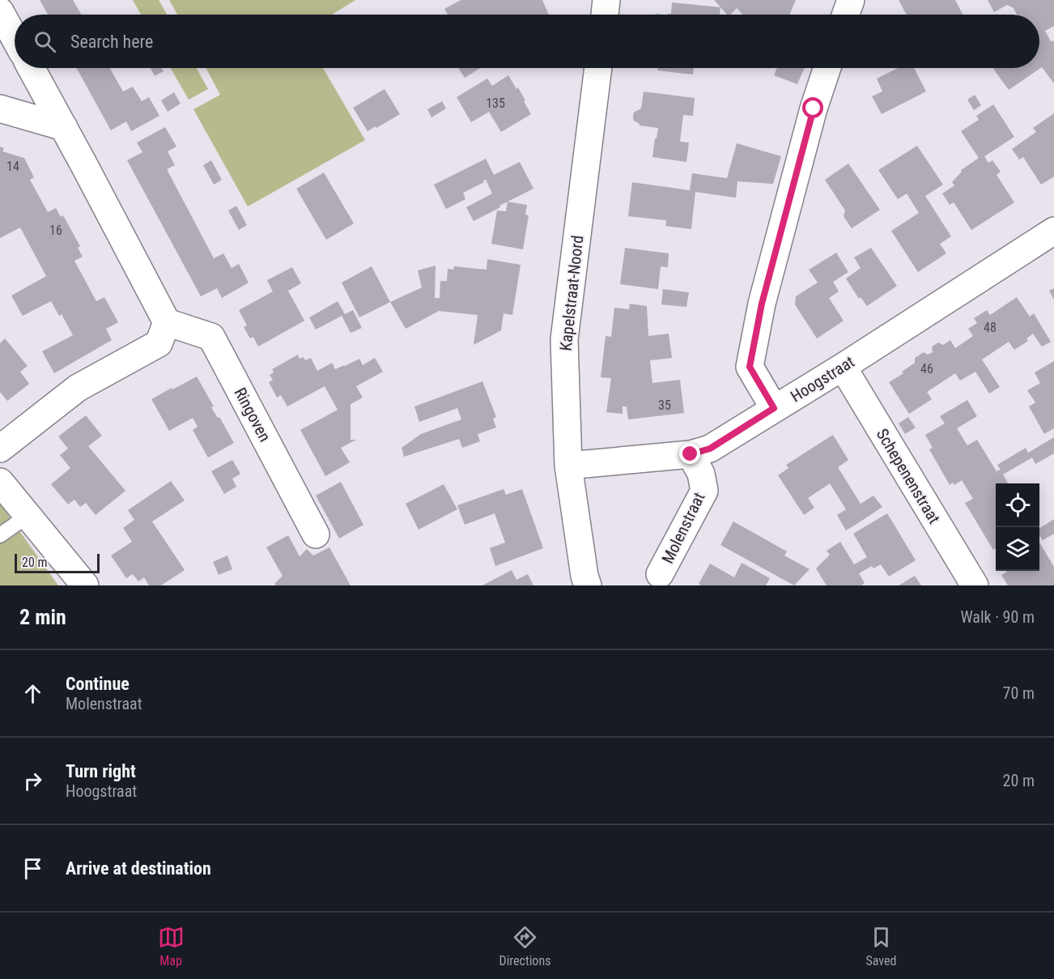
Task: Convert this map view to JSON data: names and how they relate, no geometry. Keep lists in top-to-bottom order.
{
  "streets": {
    "street": [
      "Kapelstraat-Noord",
      "Hoogstraat",
      "Ringoven",
      "Schepenenstraat",
      "Molenstraat"
    ]
  },
  "crossings": [
    ["Kapelstraat-Noord", "Hoogstraat"],
    ["Hoogstraat", "Schepenenstraat"],
    ["Hoogstraat", "Molenstraat"]
  ],
  "house_numbers": [
    "135",
    "14",
    "16",
    "48",
    "46",
    "35"
  ],
  "scale_bar": "20 m",
  "page": {
    "search": "Search here",
    "scale": "20 m",
    "heading": ["2 min", "Walk · 90 m"],
    "list": [
      ["Continue", "Molenstraat", "70 m"],
      ["Turn right", "Hoogstraat", "20 m"],
      "Arrive at destination"
    ],
    "nav": ["Map", "Directions", "Saved"]
  }
}
